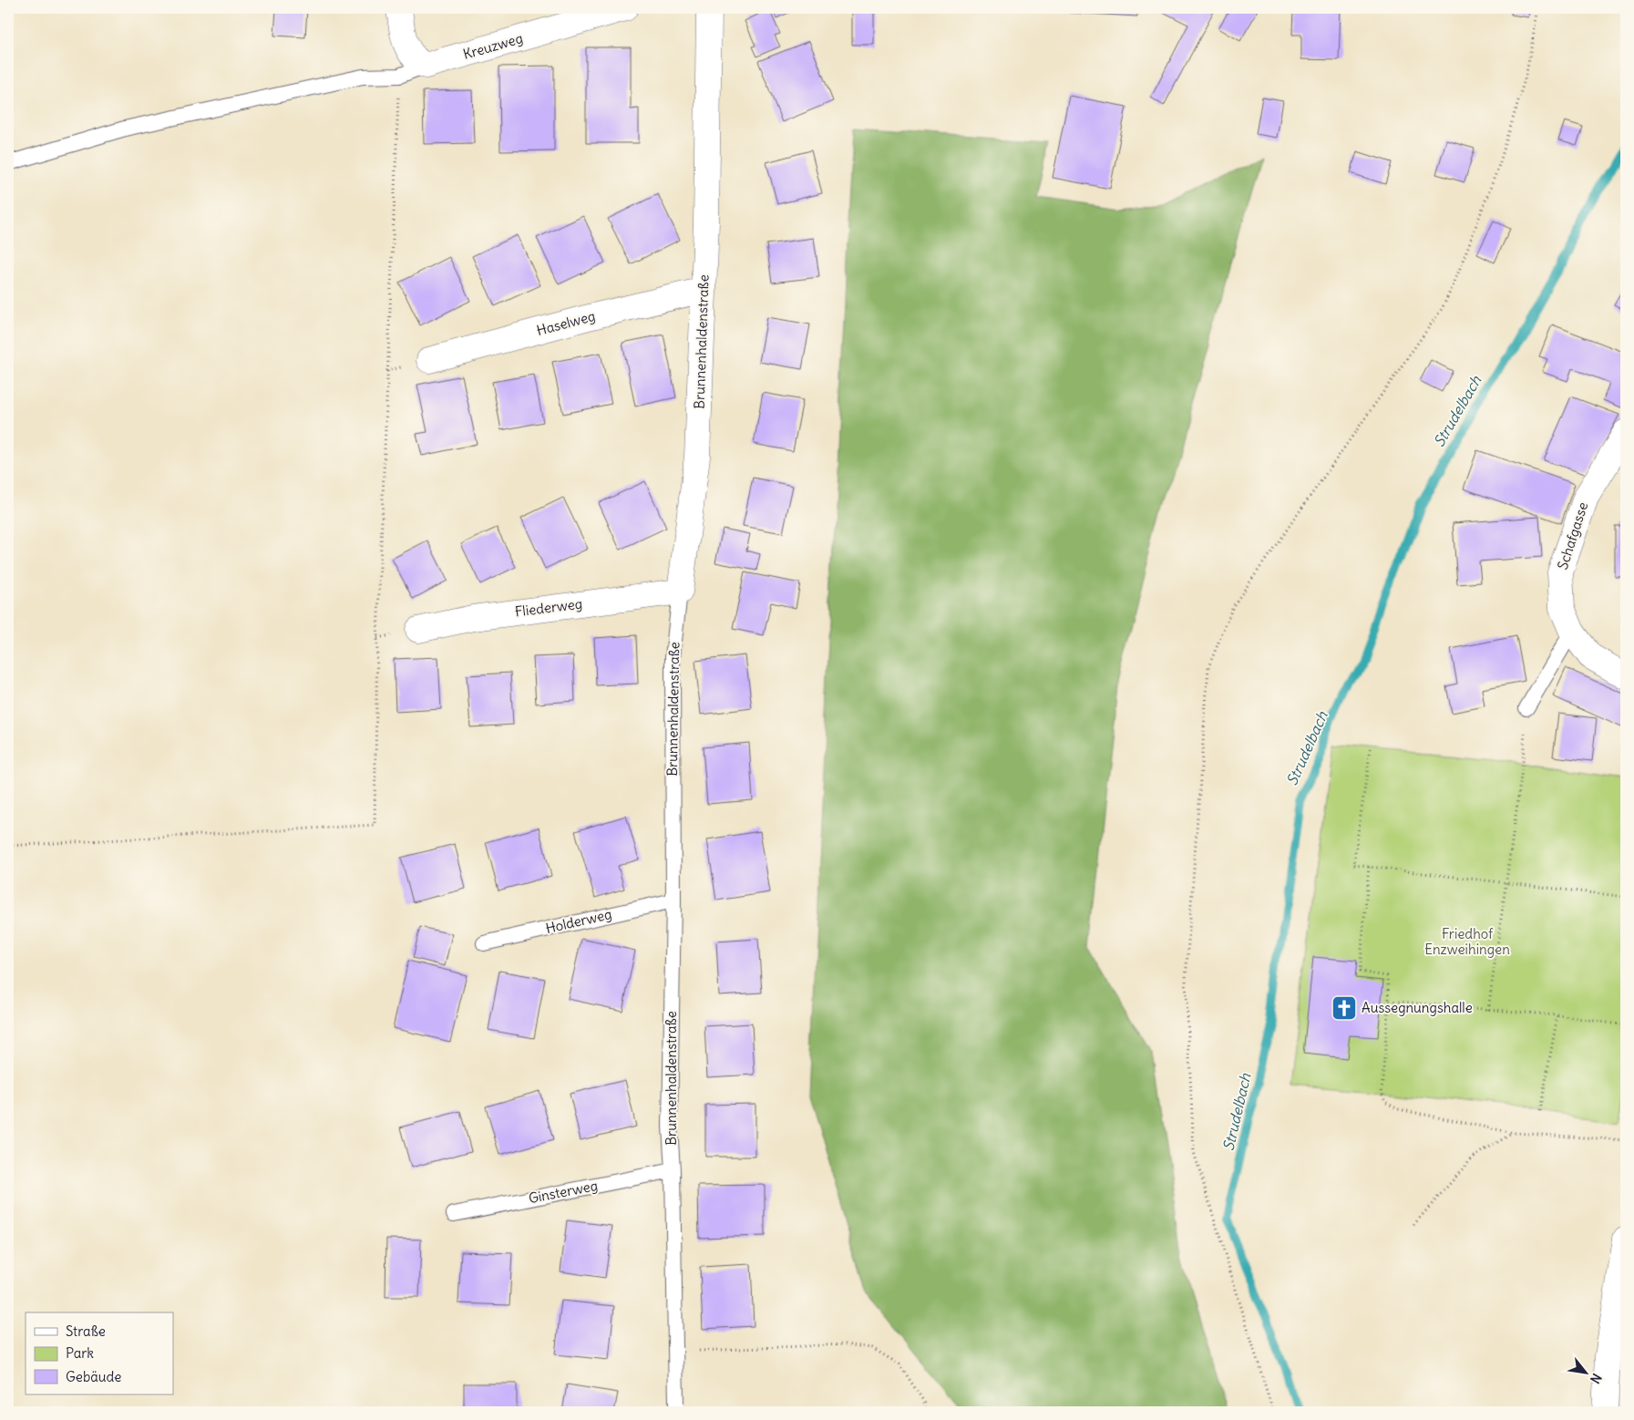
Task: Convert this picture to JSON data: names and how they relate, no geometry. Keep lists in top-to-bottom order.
{
  "streets": {
    "street": [
      "Kreuzweg",
      "Haselweg",
      "Brunnenhaldenstraße",
      "Schafgasse",
      "Fliederweg"
    ],
    "lane": ["Holderweg", "Ginsterweg"]
  },
  "crossings": [
    ["Haselweg", "Brunnenhaldenstraße"],
    ["Brunnenhaldenstraße", "Fliederweg"],
    ["Brunnenhaldenstraße", "Holderweg"],
    ["Brunnenhaldenstraße", "Ginsterweg"]
  ],
  "water": ["Strudelbach"],
  "parks": ["Friedhof Enzweihingen"],
  "places": {
    "church": ["Aussegnungshalle"]
  },
  "legend": ["Straße", "Park", "Gebäude"],
  "north": "bottom right"
}
